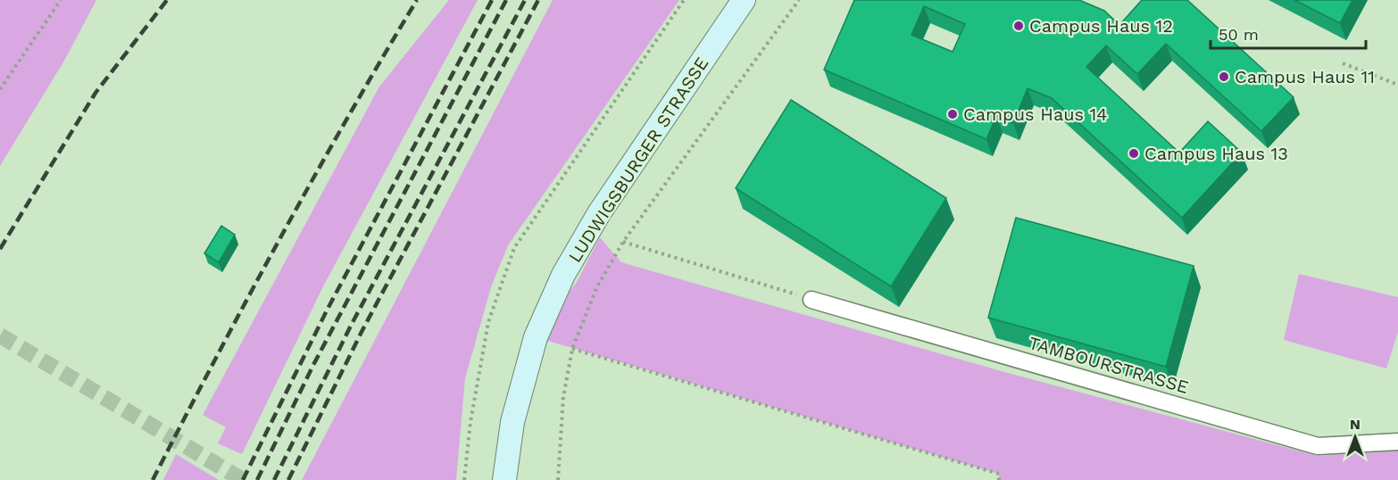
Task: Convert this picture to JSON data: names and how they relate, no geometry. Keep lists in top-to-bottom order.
{
  "streets": {
    "main road": ["LUDWIGSBURGER STRASSE"],
    "street": ["TAMBOURSTRASSE"]
  },
  "places": [
    "Campus Haus 12",
    "Campus Haus 11",
    "Campus Haus 14",
    "Campus Haus 13"
  ],
  "scale_bar": "50 m",
  "north": "top"
}
